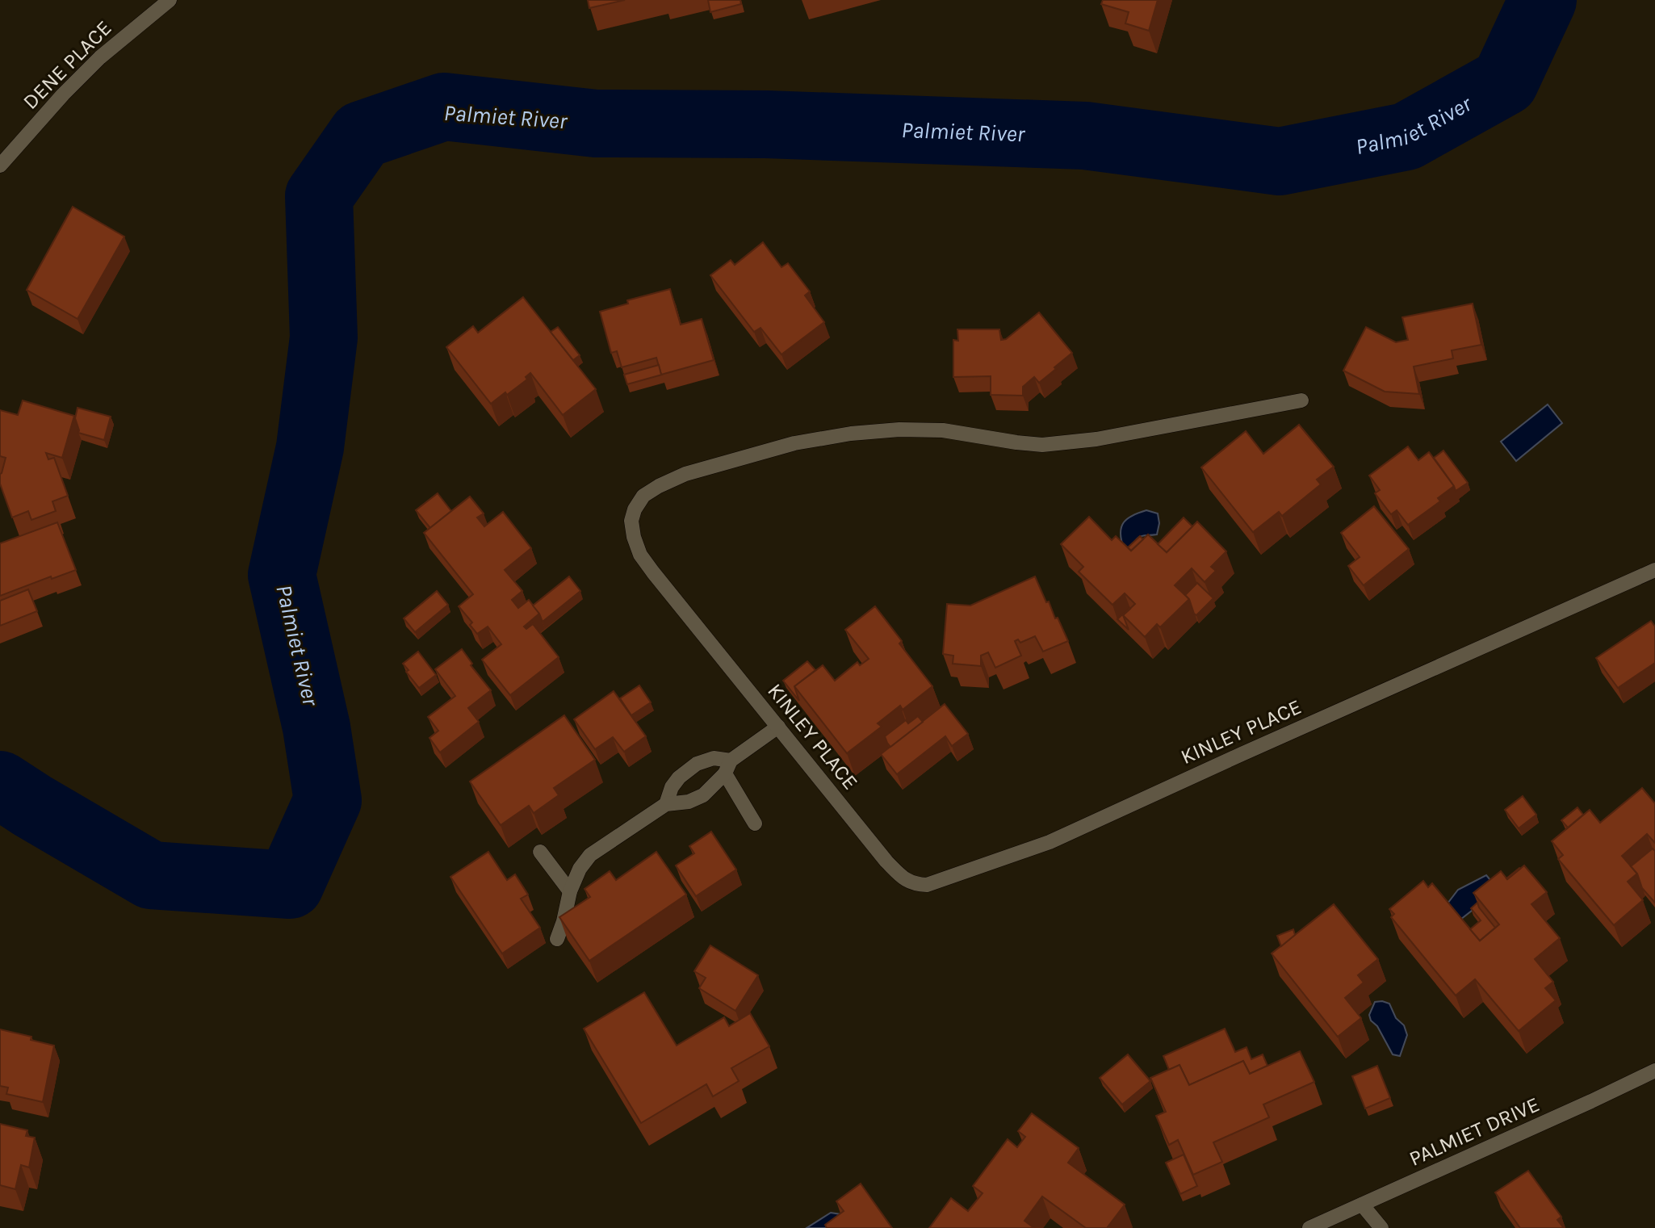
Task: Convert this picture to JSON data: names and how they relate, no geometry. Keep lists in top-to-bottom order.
{
  "streets": {
    "street": ["DENE PLACE", "KINLEY PLACE", "PALMIET DRIVE"]
  },
  "water": ["Palmiet River"]
}
